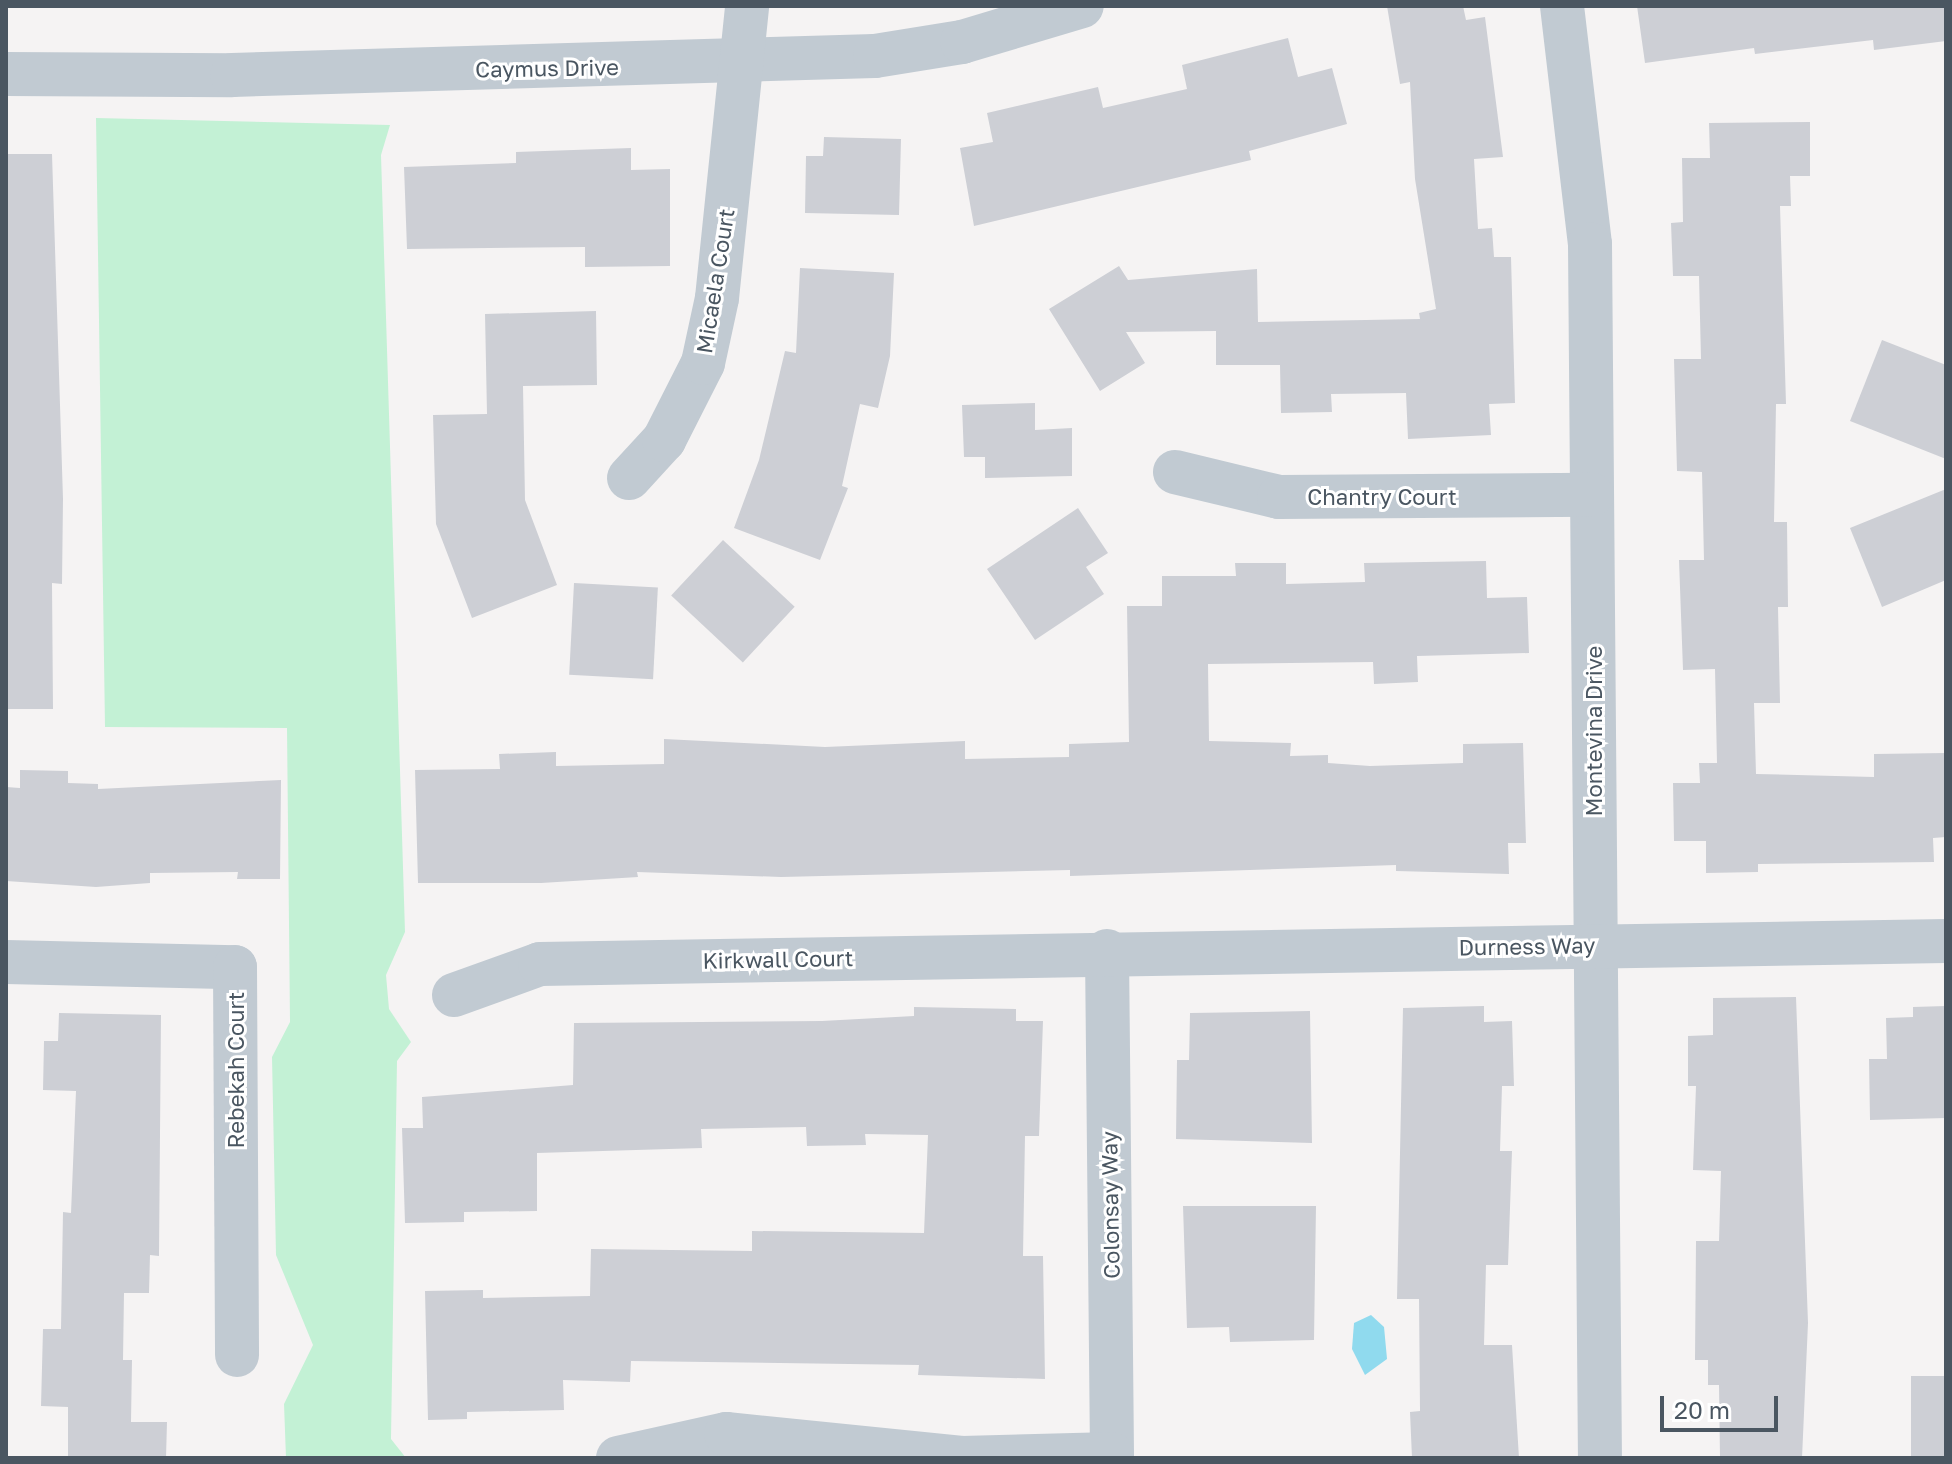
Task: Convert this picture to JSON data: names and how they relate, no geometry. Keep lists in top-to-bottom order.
{
  "streets": {
    "street": [
      "Caymus Drive",
      "Micaela Court",
      "Chantry Court",
      "Montevina Drive",
      "Durness Way",
      "Kirkwall Court",
      "Rebekah Court",
      "Colonsay Way"
    ]
  },
  "crossings": [
    ["Caymus Drive", "Micaela Court"],
    ["Chantry Court", "Montevina Drive"],
    ["Montevina Drive", "Durness Way"],
    ["Durness Way", "Kirkwall Court"],
    ["Durness Way", "Colonsay Way"],
    ["Kirkwall Court", "Colonsay Way"]
  ],
  "scale_bar": "20 m"
}
